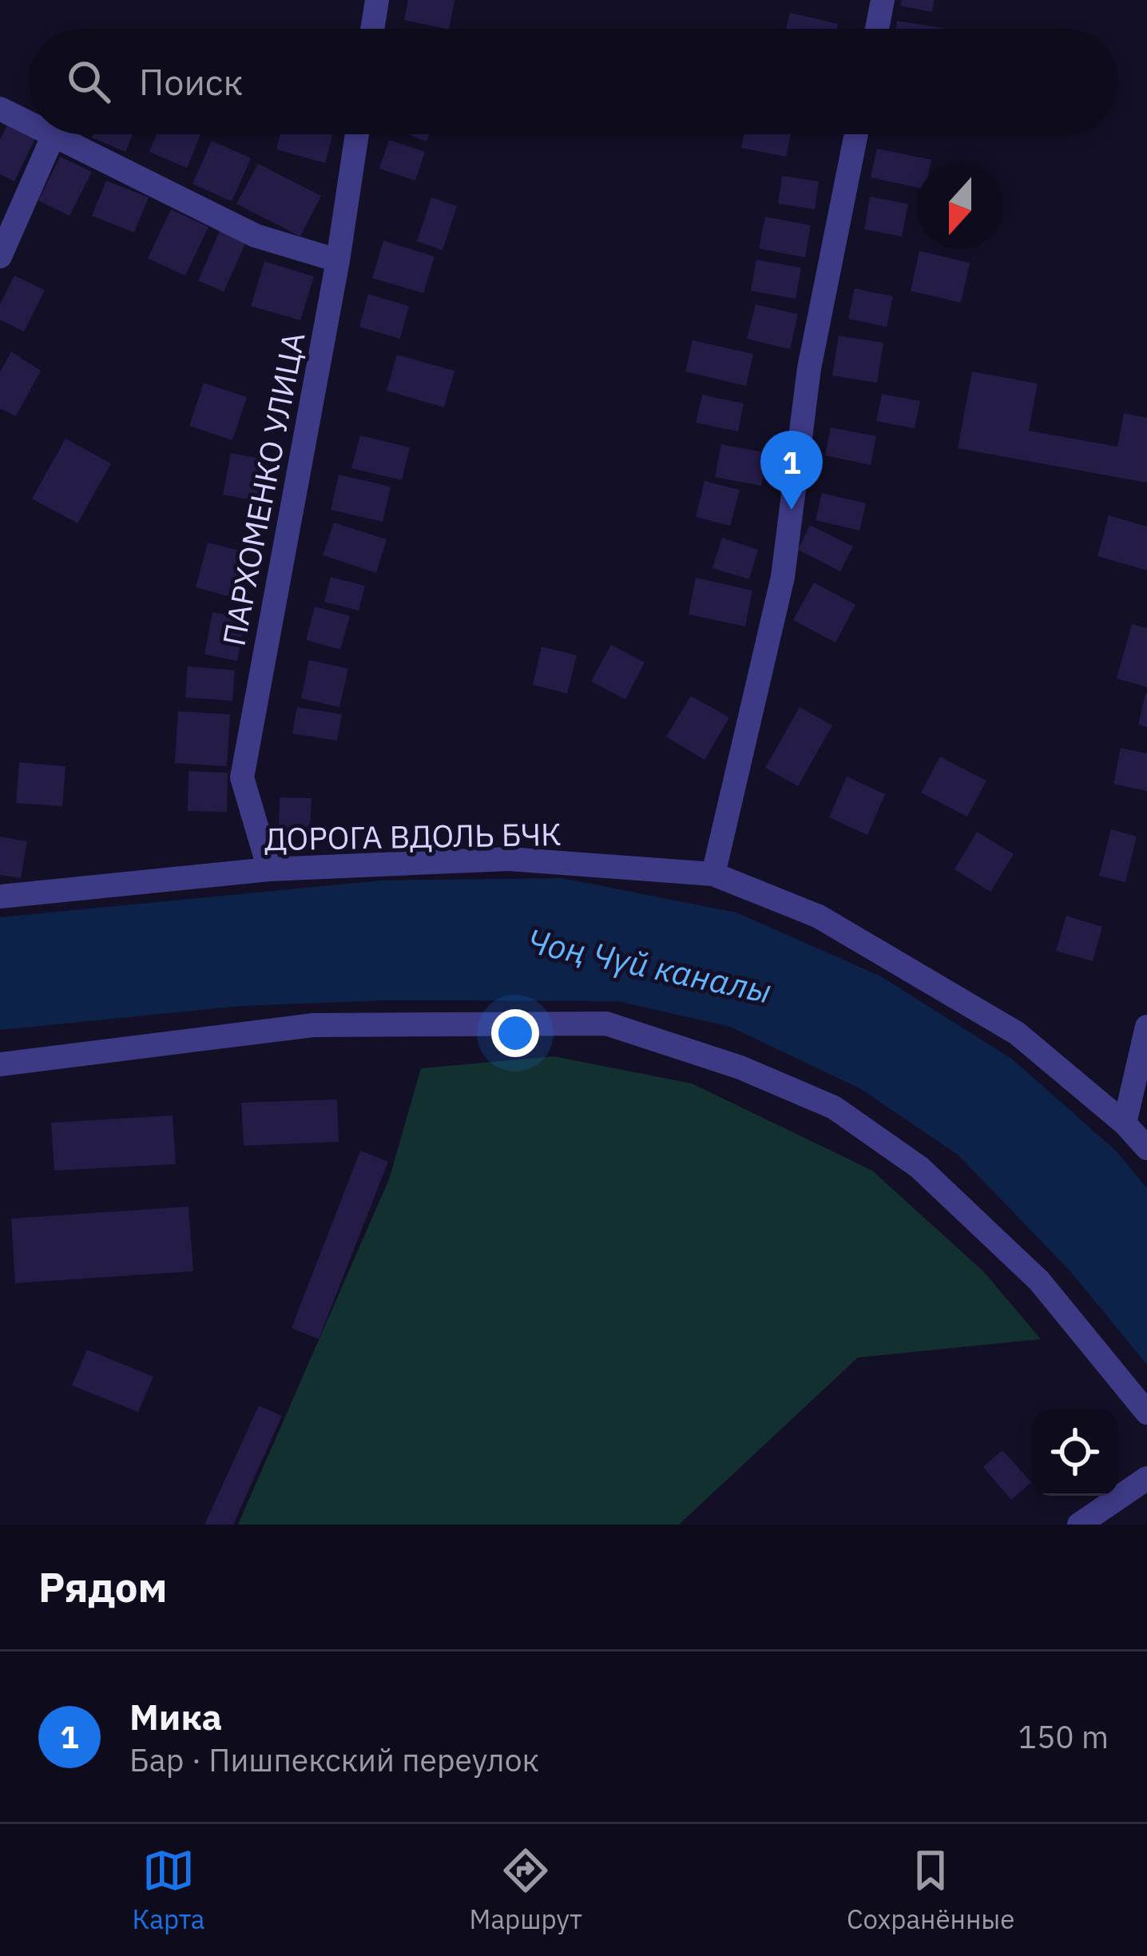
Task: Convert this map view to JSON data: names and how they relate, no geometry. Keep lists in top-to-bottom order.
{
  "streets": {
    "street": ["ПАРХОМЕНКО УЛИЦА", "ДОРОГА ВДОЛЬ БЧК"]
  },
  "crossings": [
    ["ПАРХОМЕНКО УЛИЦА", "ДОРОГА ВДОЛЬ БЧК"]
  ],
  "water": ["Чоң Чүй каналы"],
  "north": "bottom",
  "page": {
    "search": "Поиск",
    "pins": "1",
    "heading": "Рядом",
    "list": [
      {
        "mark": "1",
        "name": "Мика",
        "note": "Бар · Пишпекский переулок",
        "value": "150 m"
      }
    ],
    "nav": ["Карта", "Маршрут", "Сохранённые"]
  }
}
